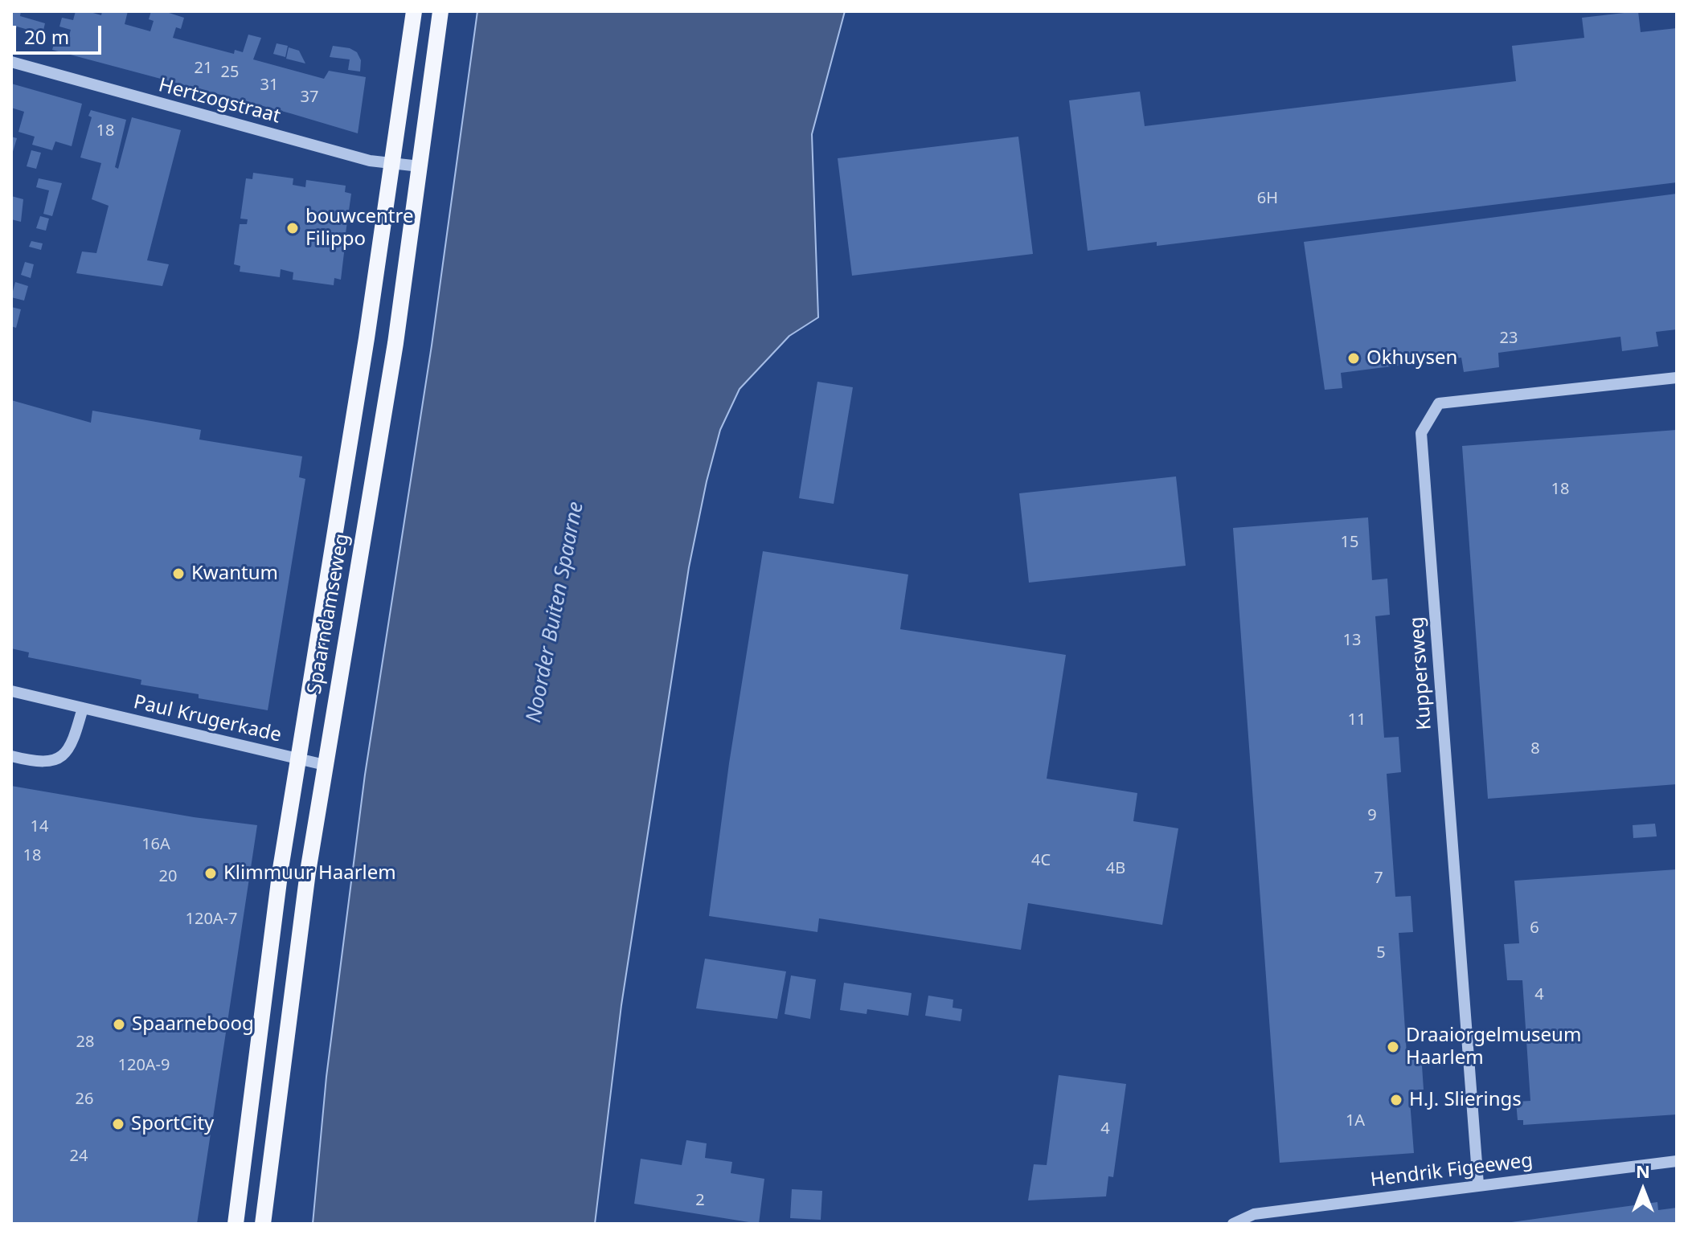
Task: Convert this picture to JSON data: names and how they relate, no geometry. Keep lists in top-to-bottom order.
{
  "streets": {
    "main road": ["Spaarndamseweg"],
    "street": [
      "Hertzogstraat",
      "Kuppersweg",
      "Paul Krugerkade",
      "Hendrik Figeeweg"
    ]
  },
  "crossings": [
    ["Hertzogstraat", "Spaarndamseweg"],
    ["Spaarndamseweg", "Paul Krugerkade"],
    ["Kuppersweg", "Hendrik Figeeweg"]
  ],
  "water": ["Noorder Buiten Spaarne"],
  "places": [
    "bouwcentre Filippo",
    "Okhuysen",
    "Kwantum",
    "Klimmuur Haarlem",
    "Spaarneboog",
    "Draaiorgelmuseum Haarlem",
    "H.J. Slierings",
    "SportCity"
  ],
  "house_numbers": [
    "21",
    "25",
    "31",
    "37",
    "18",
    "6H",
    "23",
    "18",
    "15",
    "13",
    "11",
    "8",
    "9",
    "14",
    "16A",
    "18",
    "4C",
    "4B",
    "20",
    "7",
    "120A-7",
    "6",
    "5",
    "4",
    "28",
    "120A-9",
    "26",
    "1A",
    "4",
    "24",
    "2"
  ],
  "scale_bar": "20 m",
  "north": "top"
}
